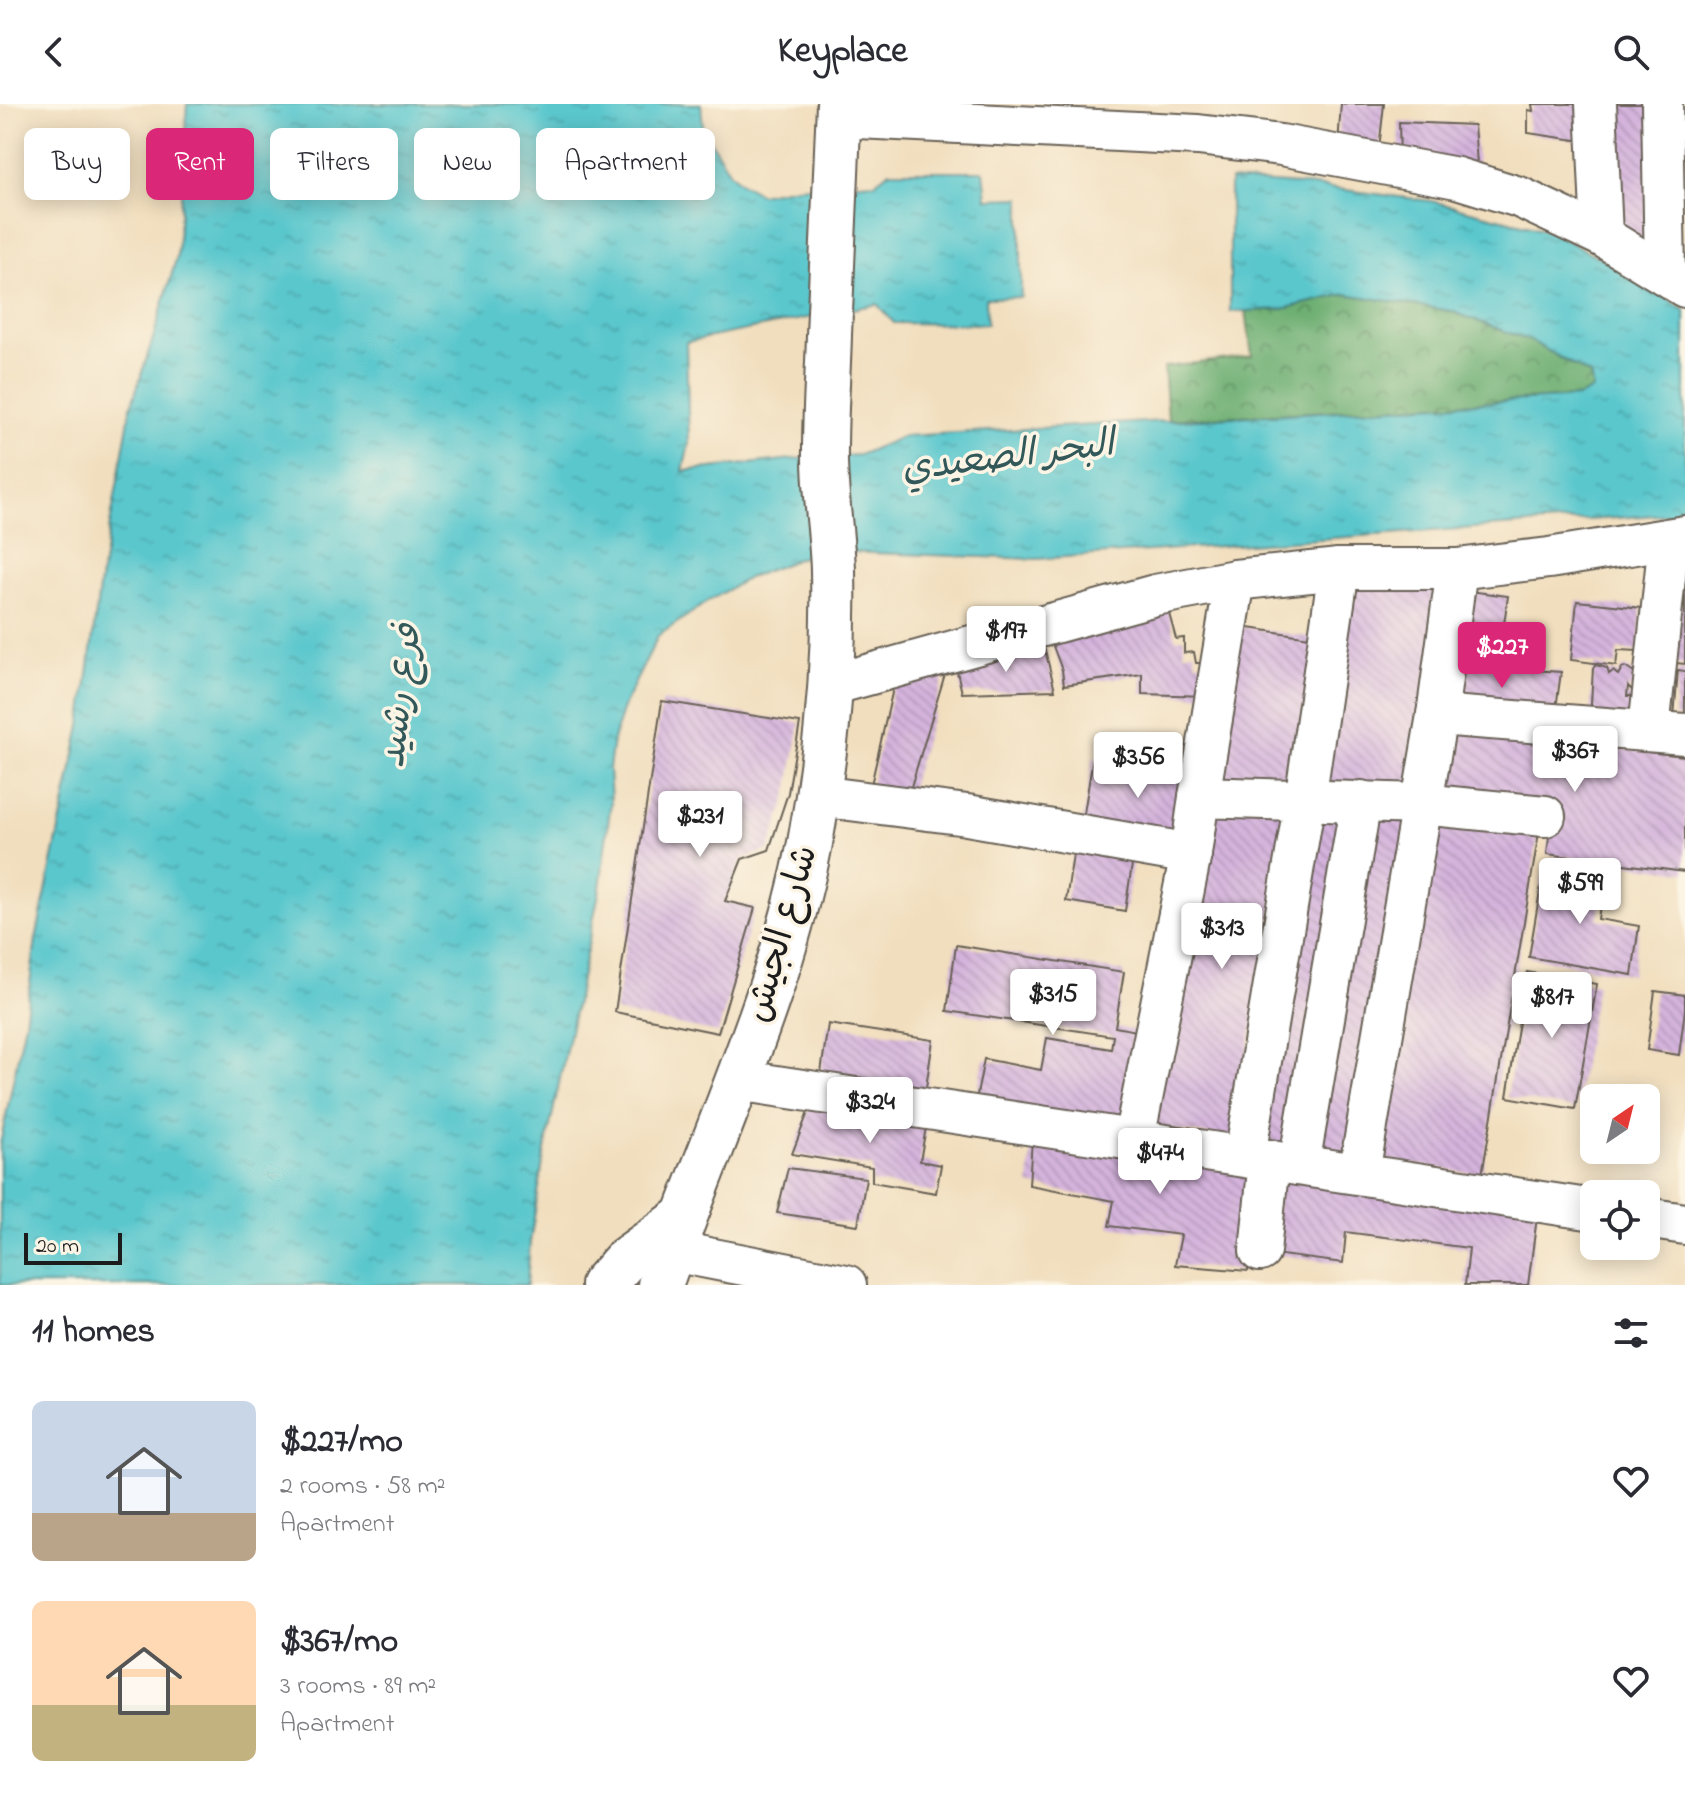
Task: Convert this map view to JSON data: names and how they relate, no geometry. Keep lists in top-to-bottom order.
{
  "streets": {
    "main road": ["شارع الجيش"]
  },
  "water": ["البحر الصعيدي", "فرع رشيد"],
  "scale_bar": "20 m",
  "north": "top right",
  "page": {
    "header": "Keyplace",
    "chip": [
      "Buy",
      "Rent",
      "Filters",
      "New",
      "Apartment"
    ],
    "price": [
      "$197",
      "$227",
      "$367",
      "$356",
      "$231",
      "$599",
      "$313",
      "$315",
      "$817",
      "$324",
      "$474"
    ],
    "scale": "20 m",
    "heading": "11 homes",
    "list": [
      {
        "name": "$227/mo",
        "note": "2 rooms · 58 m² · Apartment"
      },
      {
        "name": "$367/mo",
        "note": "3 rooms · 89 m² · Apartment"
      }
    ]
  }
}
